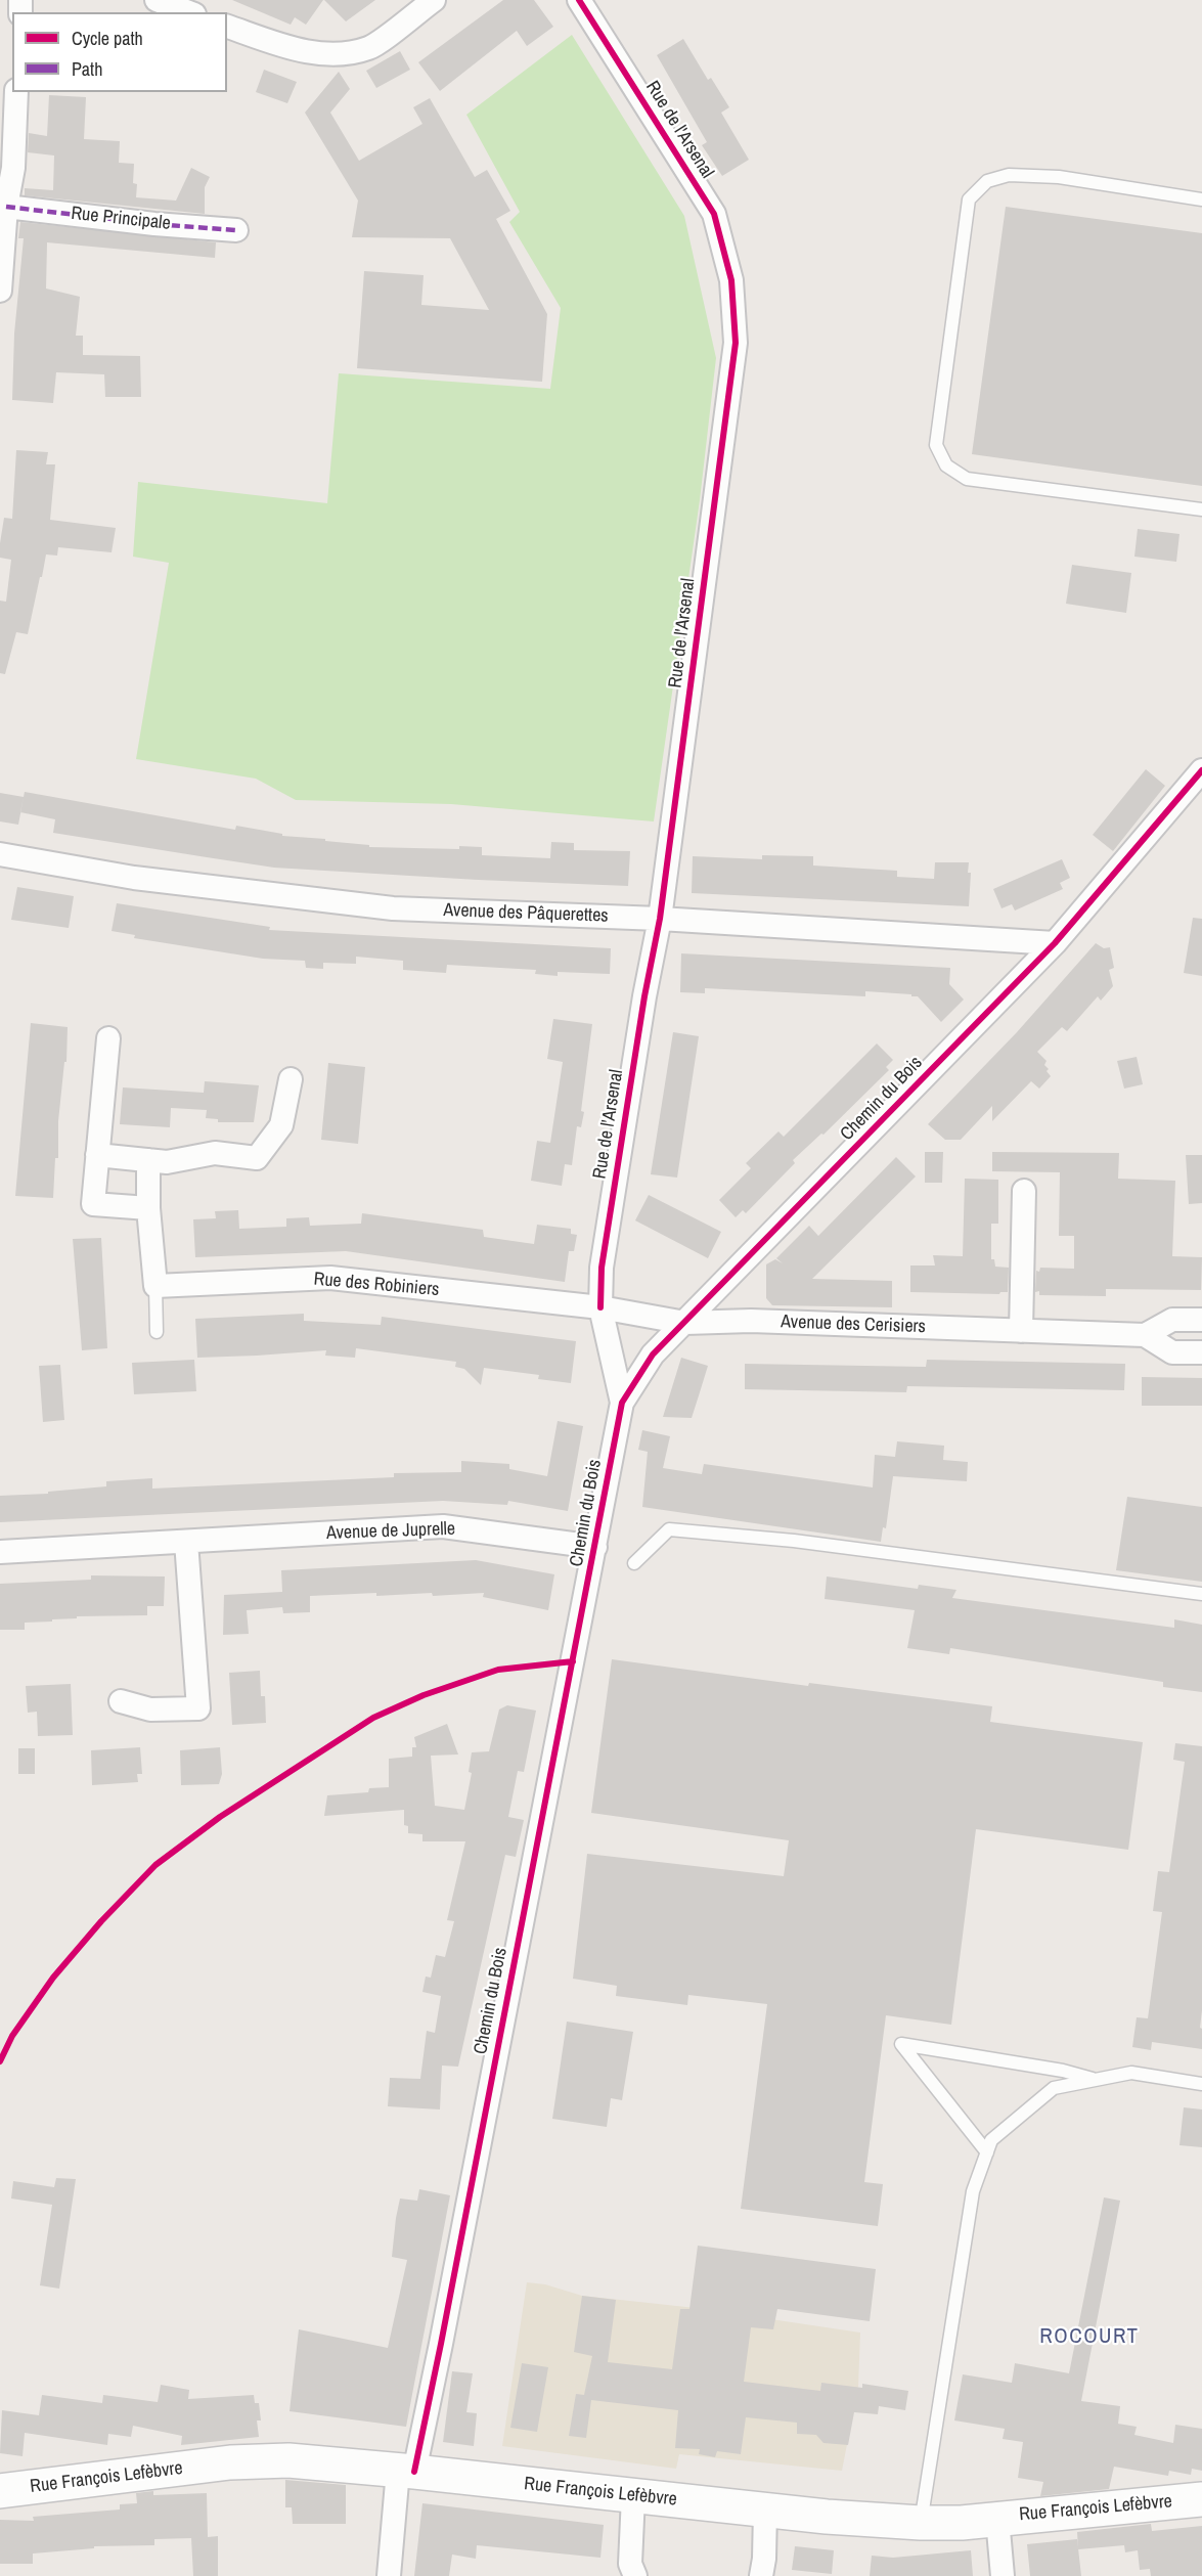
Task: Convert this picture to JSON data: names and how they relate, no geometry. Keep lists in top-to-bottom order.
{
  "streets": {
    "main road": ["Rue François Lefèbvre"],
    "street": [
      "Rue de l'Arsenal",
      "Rue Principale",
      "Avenue des Pâquerettes",
      "Chemin du Bois",
      "Rue des Robiniers",
      "Avenue des Cerisiers",
      "Avenue de Juprelle"
    ]
  },
  "crossings": [
    ["Rue de l'Arsenal", "Avenue des Pâquerettes"],
    ["Rue de l'Arsenal", "Chemin du Bois"],
    ["Rue de l'Arsenal", "Rue des Robiniers"],
    ["Avenue des Pâquerettes", "Chemin du Bois"],
    ["Chemin du Bois", "Rue des Robiniers"],
    ["Chemin du Bois", "Avenue des Cerisiers"],
    ["Chemin du Bois", "Avenue de Juprelle"],
    ["Chemin du Bois", "Rue François Lefèbvre"]
  ],
  "districts": ["ROCOURT"],
  "legend": ["Cycle path", "Path"]
}
